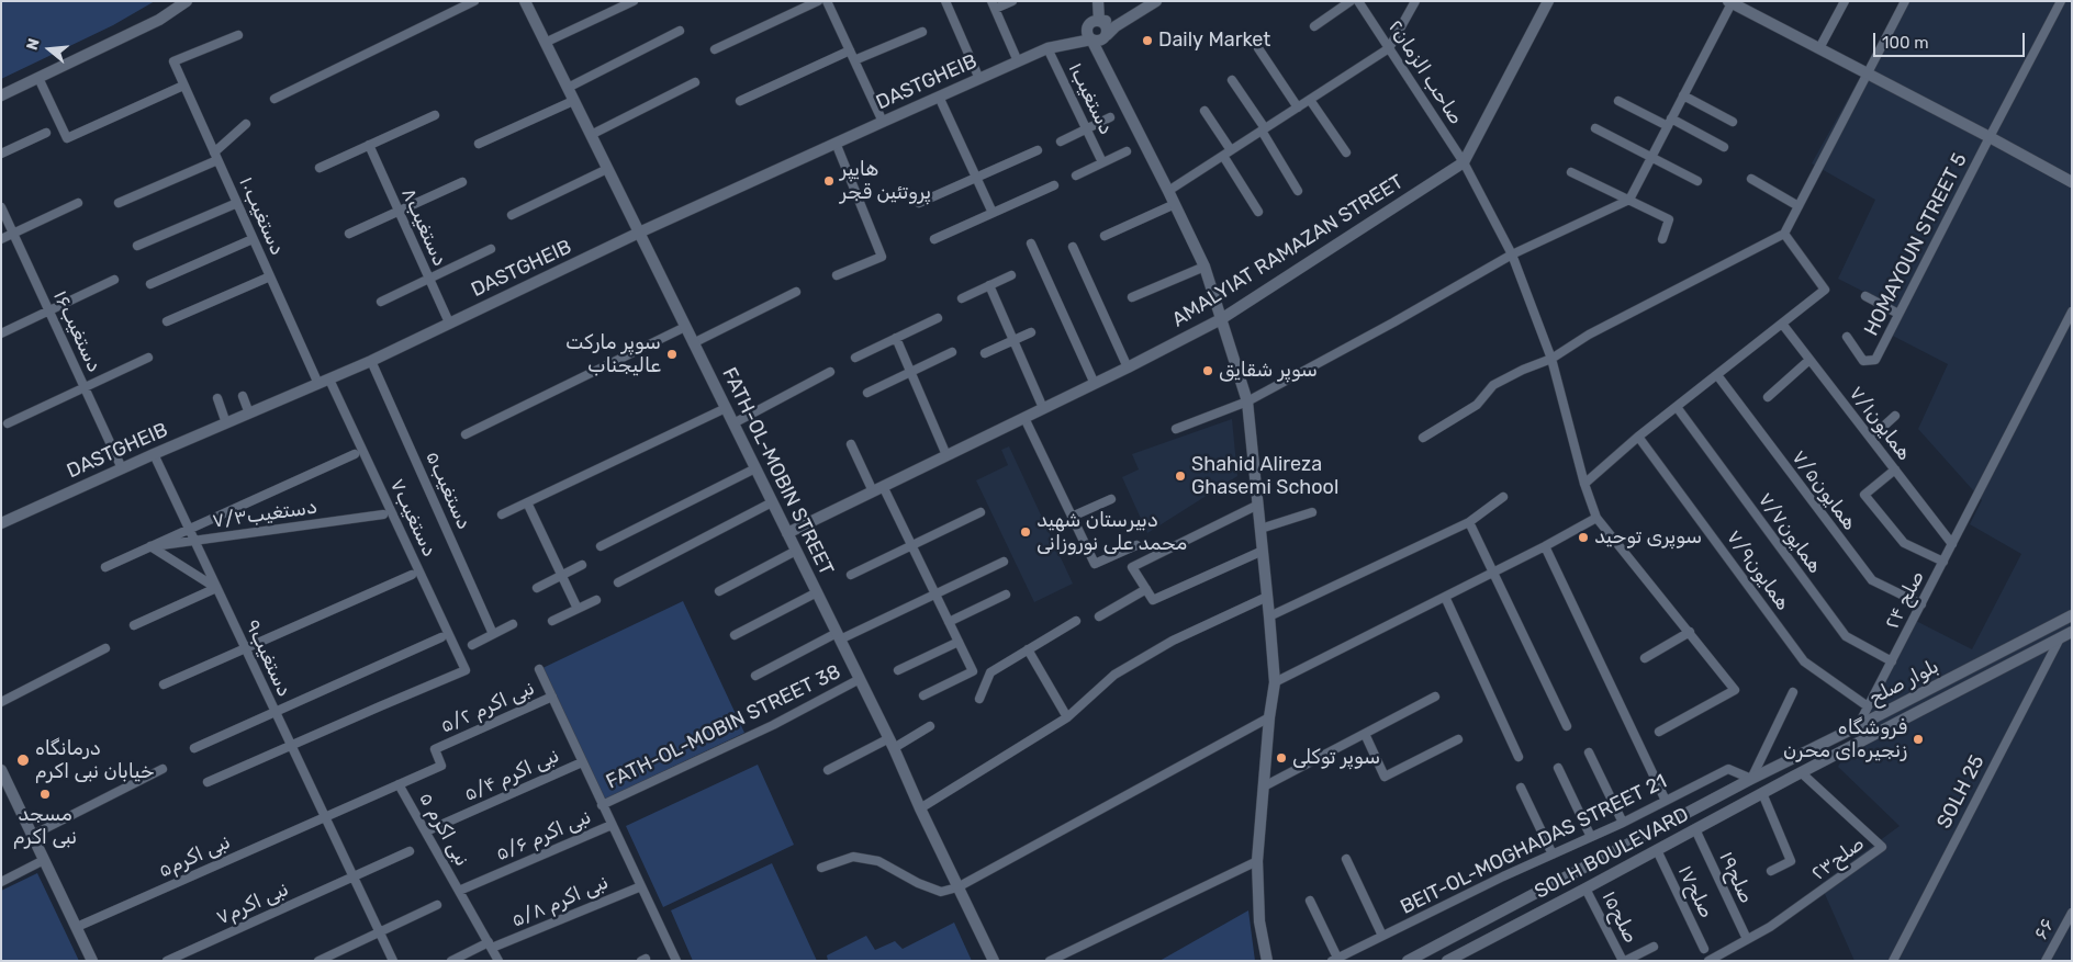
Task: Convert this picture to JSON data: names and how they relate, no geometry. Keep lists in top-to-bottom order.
{
  "streets": {
    "street": [
      "۲صاحب الزمان",
      "DASTGHEIB",
      "دستغیب۱",
      "دستغیب۱۰",
      "دستغیب۸",
      "HOMAYOUN STREET 5",
      "AMALYIAT RAMAZAN STREET",
      "دستغیب۱۶",
      "همایون۷/۱",
      "FATH-OL-MOBIN STREET",
      "دستغیب۵",
      "همایون۷/۵",
      "دستغیب۷/۳",
      "دستغیب۷",
      "همایون۷/۷",
      "همایون۷/۹",
      "صلح ۲۴",
      "دستغیب۹",
      "بلوار صلح",
      "نبی اکرم ۵/۲",
      "FATH-OL-MOBIN STREET 38",
      "نبی اکرم ۵/۴",
      "SOLH 25",
      "نبی اکرم ۵",
      "نبی اکرم ۵/۶",
      "BEIT-OL-MOGHADAS STREET 21",
      "SOLH BOULEVARD",
      "نبی اکرم۵",
      "صلح۲۳",
      "صلح۱۹",
      "صلح۱۷",
      "نبی اکرم ۵/۸",
      "نبی اکرم۷",
      "صلح۱۵",
      "۶۶"
    ]
  },
  "crossings": [
    ["۲صاحب الزمان", "AMALYIAT RAMAZAN STREET"],
    ["DASTGHEIB", "دستغیب۱"],
    ["DASTGHEIB", "دستغیب۱۰"],
    ["DASTGHEIB", "دستغیب۸"],
    ["DASTGHEIB", "دستغیب۱۶"],
    ["DASTGHEIB", "FATH-OL-MOBIN STREET"],
    ["DASTGHEIB", "دستغیب۵"],
    ["DASTGHEIB", "دستغیب۷"],
    ["DASTGHEIB", "دستغیب۹"],
    ["AMALYIAT RAMAZAN STREET", "FATH-OL-MOBIN STREET"],
    ["همایون۷/۱", "صلح ۲۴"],
    ["FATH-OL-MOBIN STREET", "FATH-OL-MOBIN STREET 38"],
    ["همایون۷/۵", "صلح ۲۴"],
    ["دستغیب۷", "دستغیب۹"],
    ["همایون۷/۷", "صلح ۲۴"],
    ["همایون۷/۹", "صلح ۲۴"],
    ["صلح ۲۴", "بلوار صلح"],
    ["دستغیب۹", "نبی اکرم ۵"],
    ["دستغیب۹", "نبی اکرم۵"],
    ["دستغیب۹", "نبی اکرم۷"],
    ["بلوار صلح", "SOLH 25"],
    ["بلوار صلح", "BEIT-OL-MOGHADAS STREET 21"],
    ["بلوار صلح", "SOLH BOULEVARD"],
    ["بلوار صلح", "صلح۲۳"],
    ["نبی اکرم ۵/۲", "نبی اکرم ۵"],
    ["نبی اکرم ۵/۴", "نبی اکرم ۵"],
    ["نبی اکرم ۵", "نبی اکرم ۵/۶"],
    ["نبی اکرم ۵", "نبی اکرم۵"],
    ["نبی اکرم ۵", "نبی اکرم ۵/۸"],
    ["BEIT-OL-MOGHADAS STREET 21", "SOLH BOULEVARD"],
    ["SOLH BOULEVARD", "صلح۱۹"],
    ["SOLH BOULEVARD", "صلح۱۷"],
    ["SOLH BOULEVARD", "صلح۱۵"],
    ["صلح۲۳", "صلح۱۹"]
  ],
  "places": [
    "Daily Market",
    "هایپر پروتئین قجر",
    "سوپر مارکت عالیجناب",
    "سوپر شقایق",
    "Shahid Alireza Ghasemi School",
    "دبیرستان شهید محمد علی نوروزانی",
    "سوپری توحید",
    "فروشگاه زنجیره‌ای محرن",
    "سوپر توکلی",
    "درمانگاه خیابان نبی اکرم",
    "مسجد نبی اکرم"
  ],
  "scale_bar": "100 m",
  "north": "left"
}
